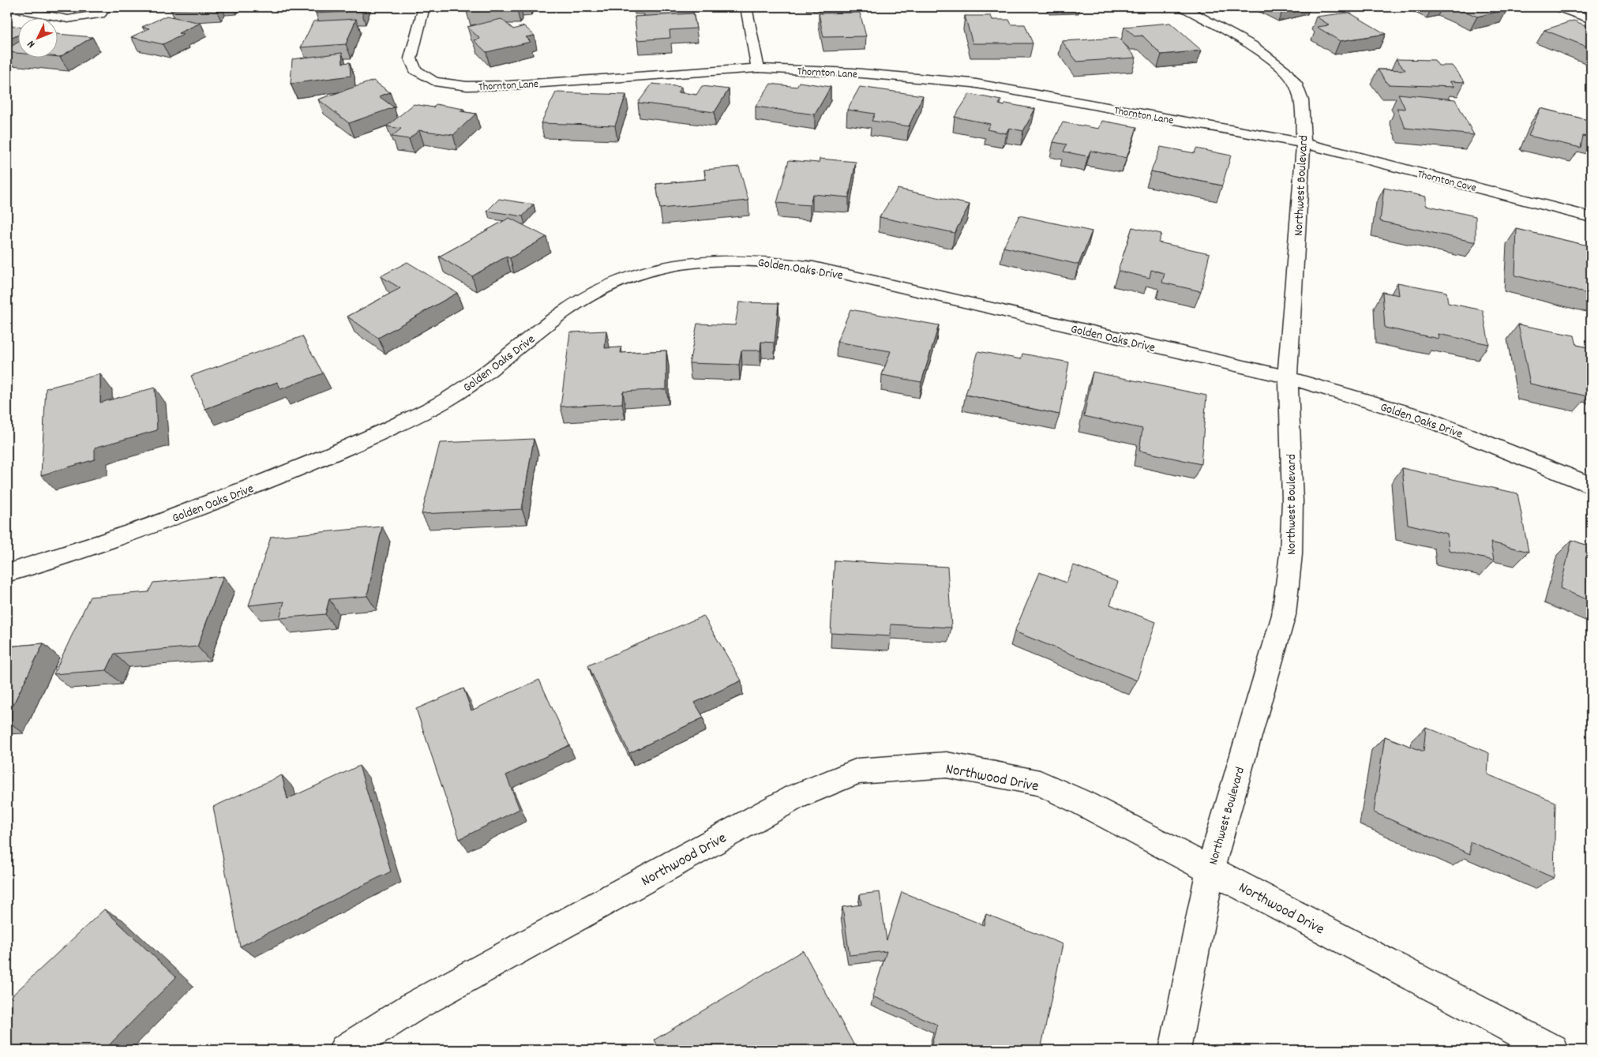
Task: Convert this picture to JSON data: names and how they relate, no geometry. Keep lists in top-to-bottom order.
{
  "streets": {
    "street": [
      "Thornton Lane",
      "Thornton Cove",
      "Northwest Boulevard",
      "Golden Oaks Drive",
      "Northwood Drive"
    ]
  },
  "crossings": [
    ["Thornton Lane", "Thornton Cove"],
    ["Thornton Lane", "Northwest Boulevard"],
    ["Thornton Cove", "Northwest Boulevard"],
    ["Northwest Boulevard", "Golden Oaks Drive"],
    ["Northwest Boulevard", "Northwood Drive"]
  ],
  "north": "bottom left"
}
